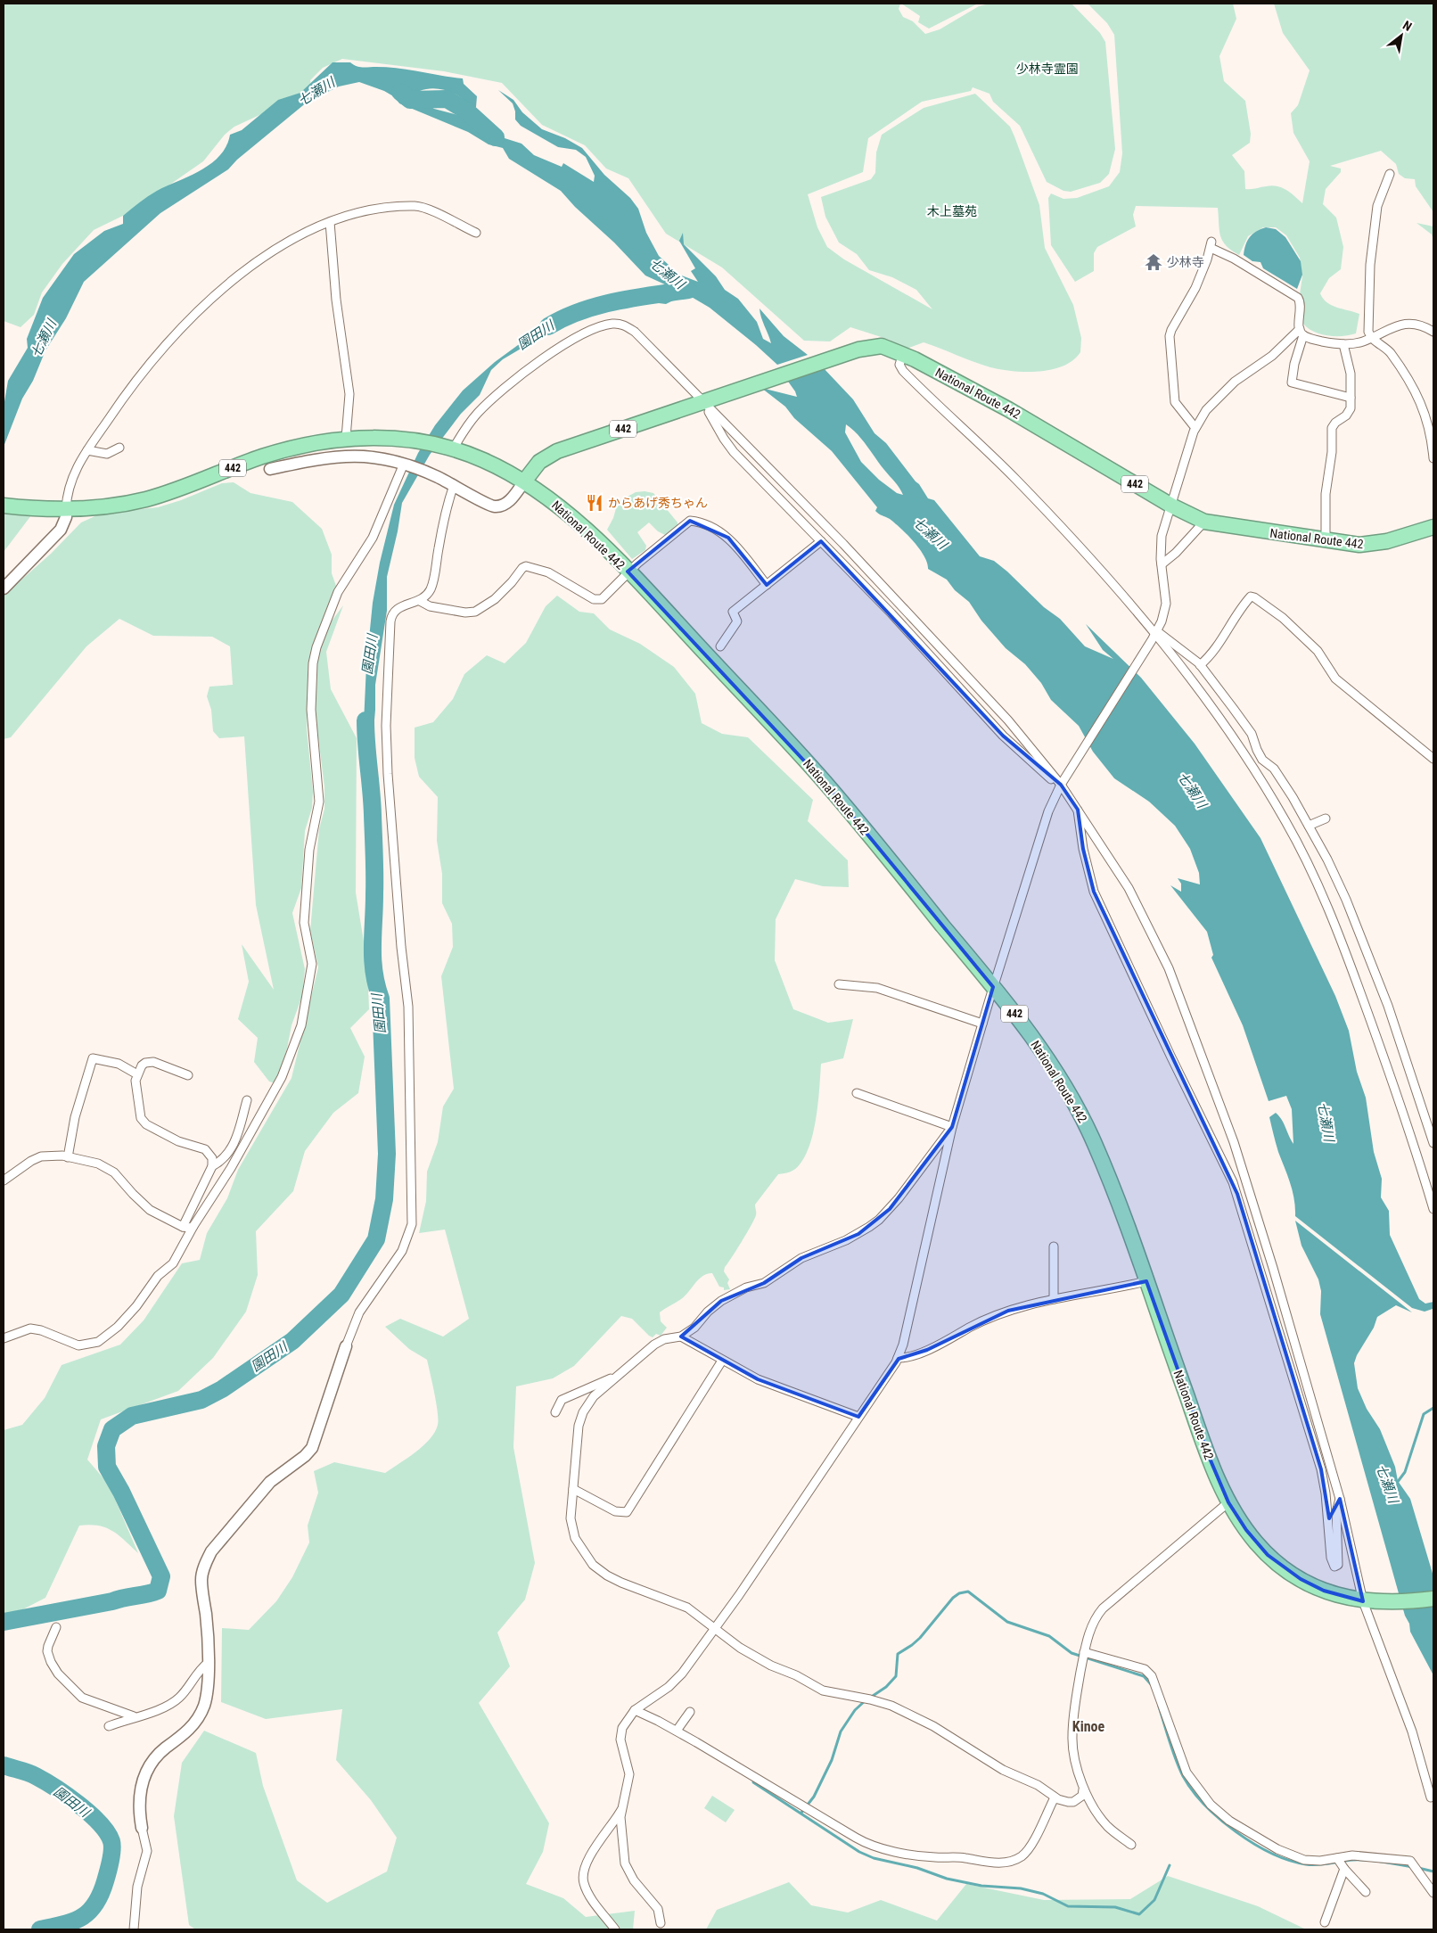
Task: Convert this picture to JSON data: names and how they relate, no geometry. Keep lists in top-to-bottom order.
{
  "streets": {
    "highway": ["National Route 442", "442"]
  },
  "districts": ["Kinoe"],
  "water": ["七瀬川", "園田川"],
  "parks": ["少林寺霊園", "木上墓苑"],
  "places": {
    "temple": ["少林寺"],
    "restaurant": ["からあげ秀ちゃん"]
  },
  "north": "top right"
}
